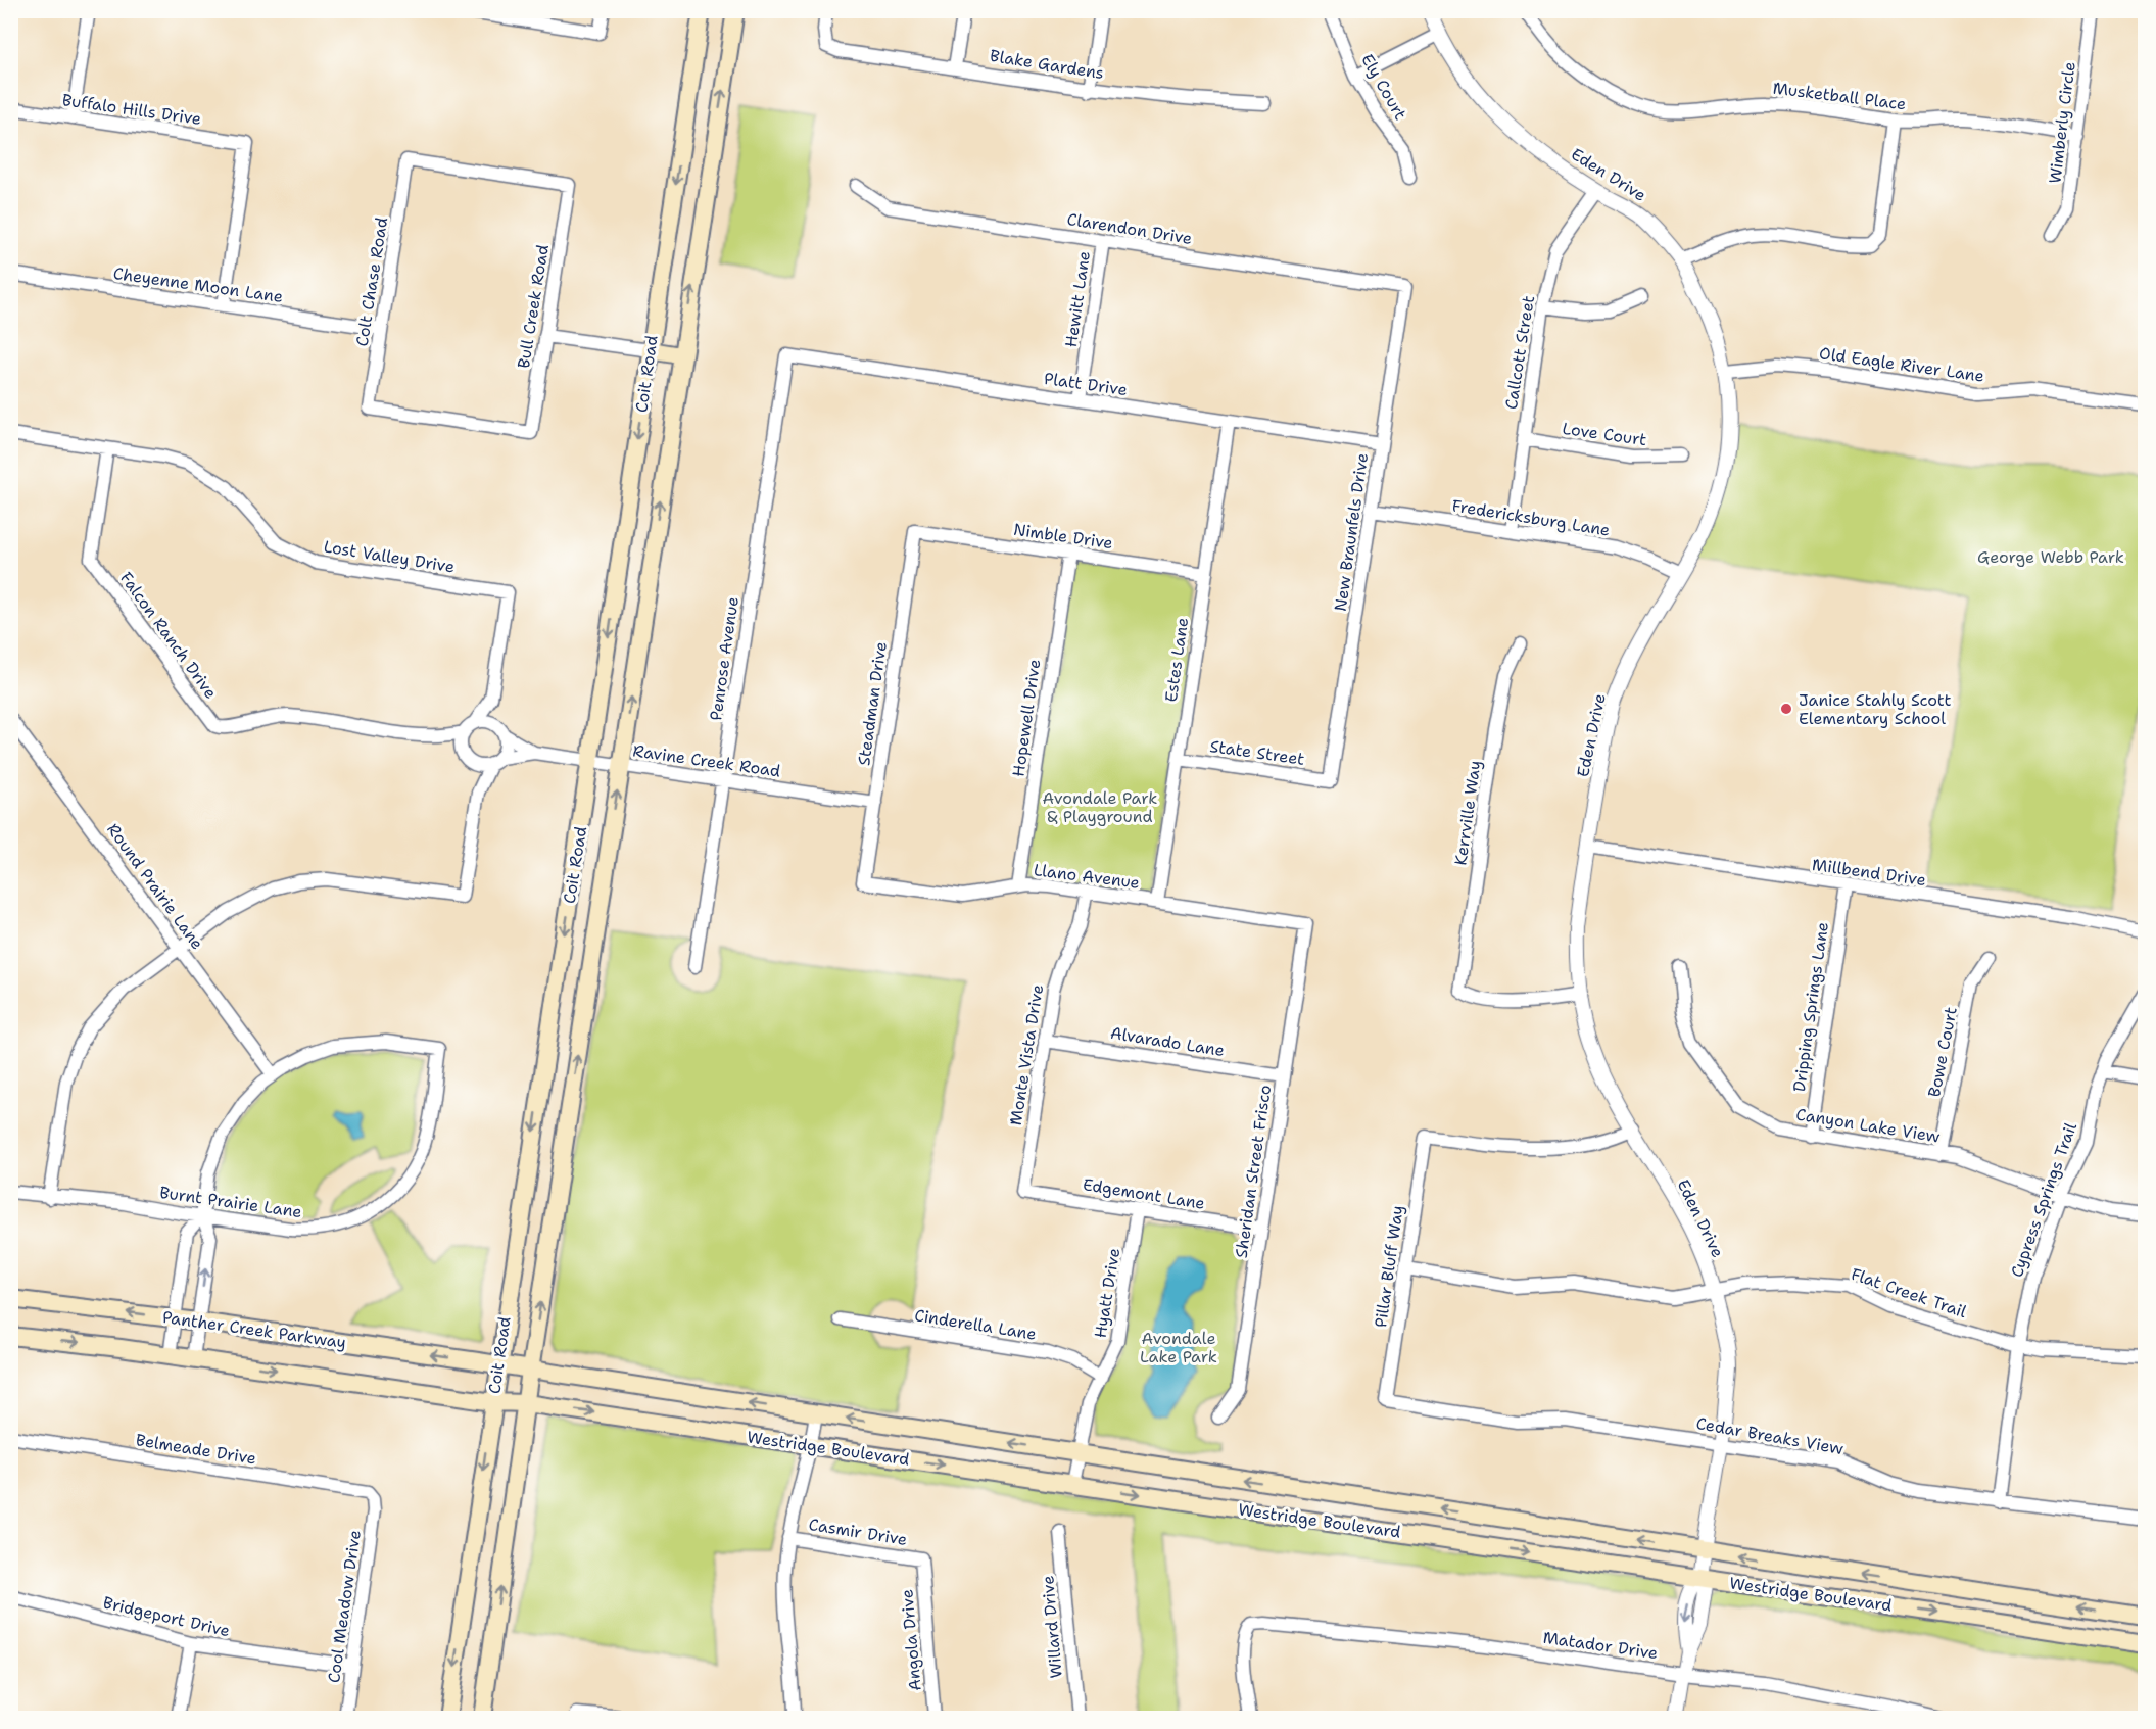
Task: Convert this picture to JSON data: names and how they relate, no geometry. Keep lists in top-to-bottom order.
{
  "streets": {
    "main road": ["Coit Road", "Panther Creek Parkway", "Westridge Boulevard"],
    "street": [
      "Blake Gardens",
      "Ely Court",
      "Musketball Place",
      "Buffalo Hills Drive",
      "Wimberly Circle",
      "Eden Drive",
      "Clarendon Drive",
      "Colt Chase Road",
      "Cheyenne Moon Lane",
      "Hewitt Lane",
      "Bull Creek Road",
      "Callcott Street",
      "Old Eagle River Lane",
      "Platt Drive",
      "Love Court",
      "Fredericksburg Lane",
      "New Braunfels Drive",
      "Nimble Drive",
      "Lost Valley Drive",
      "Falcon Ranch Drive",
      "Penrose Avenue",
      "Estes Lane",
      "Steadman Drive",
      "Hopewell Drive",
      "State Street",
      "Ravine Creek Road",
      "Kerrville Way",
      "Millbend Drive",
      "Llano Avenue",
      "Round Prairie Lane",
      "Dripping Springs Lane",
      "Alvarado Lane",
      "Bowe Court",
      "Monte Vista Drive",
      "Canyon Lake View",
      "Sheridan Street Frisco",
      "Edgemont Lane",
      "Cypress Springs Trail",
      "Burnt Prairie Lane",
      "Pillar Bluff Way",
      "Hyatt Drive",
      "Flat Creek Trail",
      "Cinderella Lane",
      "Cedar Breaks View",
      "Belmeade Drive",
      "Casmir Drive",
      "Cool Meadow Drive",
      "Bridgeport Drive",
      "Willard Drive",
      "Angola Drive",
      "Matador Drive"
    ]
  },
  "crossings": [
    ["Musketball Place", "Wimberly Circle"],
    ["Buffalo Hills Drive", "Cheyenne Moon Lane"],
    ["Eden Drive", "Callcott Street"],
    ["Eden Drive", "Old Eagle River Lane"],
    ["Eden Drive", "Fredericksburg Lane"],
    ["Eden Drive", "Kerrville Way"],
    ["Eden Drive", "Millbend Drive"],
    ["Eden Drive", "Pillar Bluff Way"],
    ["Eden Drive", "Flat Creek Trail"],
    ["Eden Drive", "Cedar Breaks View"],
    ["Eden Drive", "Westridge Boulevard"],
    ["Eden Drive", "Matador Drive"],
    ["Clarendon Drive", "Hewitt Lane"],
    ["Clarendon Drive", "New Braunfels Drive"],
    ["Colt Chase Road", "Cheyenne Moon Lane"],
    ["Colt Chase Road", "Bull Creek Road"],
    ["Hewitt Lane", "Platt Drive"],
    ["Callcott Street", "Love Court"],
    ["Callcott Street", "Fredericksburg Lane"],
    ["Coit Road", "Ravine Creek Road"],
    ["Coit Road", "Panther Creek Parkway"],
    ["Coit Road", "Westridge Boulevard"],
    ["Platt Drive", "New Braunfels Drive"],
    ["Platt Drive", "Penrose Avenue"],
    ["Platt Drive", "Estes Lane"],
    ["Fredericksburg Lane", "New Braunfels Drive"],
    ["New Braunfels Drive", "State Street"],
    ["Nimble Drive", "Estes Lane"],
    ["Nimble Drive", "Steadman Drive"],
    ["Nimble Drive", "Hopewell Drive"],
    ["Lost Valley Drive", "Falcon Ranch Drive"],
    ["Penrose Avenue", "Ravine Creek Road"],
    ["Estes Lane", "State Street"],
    ["Estes Lane", "Llano Avenue"],
    ["Steadman Drive", "Ravine Creek Road"],
    ["Steadman Drive", "Llano Avenue"],
    ["Hopewell Drive", "Llano Avenue"],
    ["Millbend Drive", "Dripping Springs Lane"],
    ["Llano Avenue", "Monte Vista Drive"],
    ["Llano Avenue", "Sheridan Street Frisco"],
    ["Round Prairie Lane", "Burnt Prairie Lane"],
    ["Dripping Springs Lane", "Canyon Lake View"],
    ["Alvarado Lane", "Monte Vista Drive"],
    ["Alvarado Lane", "Sheridan Street Frisco"],
    ["Bowe Court", "Canyon Lake View"],
    ["Monte Vista Drive", "Edgemont Lane"],
    ["Canyon Lake View", "Cypress Springs Trail"],
    ["Sheridan Street Frisco", "Edgemont Lane"],
    ["Edgemont Lane", "Hyatt Drive"],
    ["Cypress Springs Trail", "Flat Creek Trail"],
    ["Cypress Springs Trail", "Cedar Breaks View"],
    ["Pillar Bluff Way", "Flat Creek Trail"],
    ["Pillar Bluff Way", "Cedar Breaks View"],
    ["Hyatt Drive", "Cinderella Lane"],
    ["Hyatt Drive", "Westridge Boulevard"],
    ["Panther Creek Parkway", "Westridge Boulevard"],
    ["Belmeade Drive", "Cool Meadow Drive"],
    ["Casmir Drive", "Angola Drive"],
    ["Cool Meadow Drive", "Bridgeport Drive"]
  ],
  "parks": ["George Webb Park", "Avondale Park & Playground", "Avondale Lake Park"],
  "places": ["Janice Stahly Scott Elementary School"]
}
